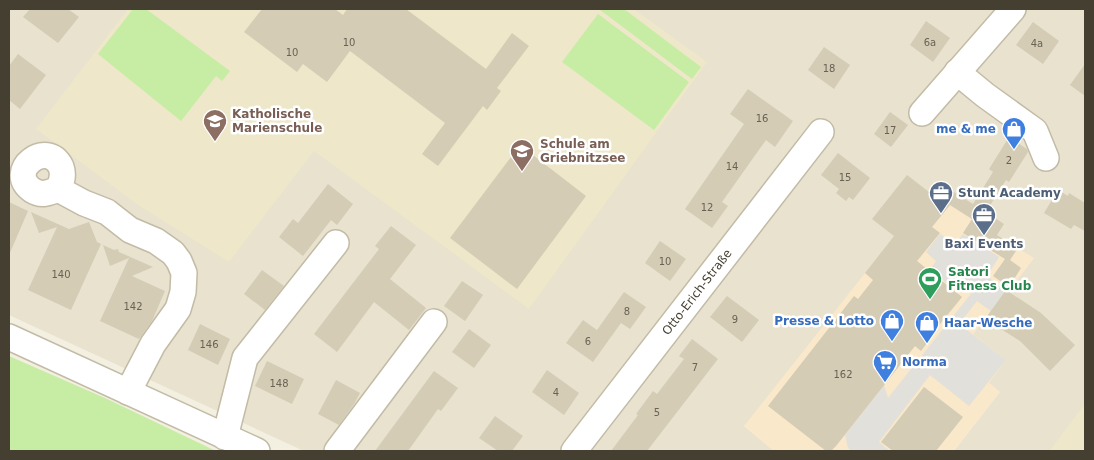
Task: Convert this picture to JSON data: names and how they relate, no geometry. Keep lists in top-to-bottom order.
{
  "streets": {
    "street": ["Otto-Erich-Straße"]
  },
  "places": {
    "school or university": ["Katholische Marienschule", "Schule am Griebnitzsee"],
    "shop": ["me & me", "Presse & Lotto", "Haar-Wesche"],
    "office": ["Stunt Academy", "Baxi Events"],
    "sports": ["Satori Fitness Club"],
    "supermarket": ["Norma"]
  },
  "house_numbers": [
    "10",
    "6a",
    "4a",
    "10",
    "18",
    "16",
    "17",
    "2",
    "14",
    "15",
    "12",
    "10",
    "140",
    "142",
    "8",
    "9",
    "6",
    "146",
    "7",
    "162",
    "148",
    "4",
    "5"
  ]
}
